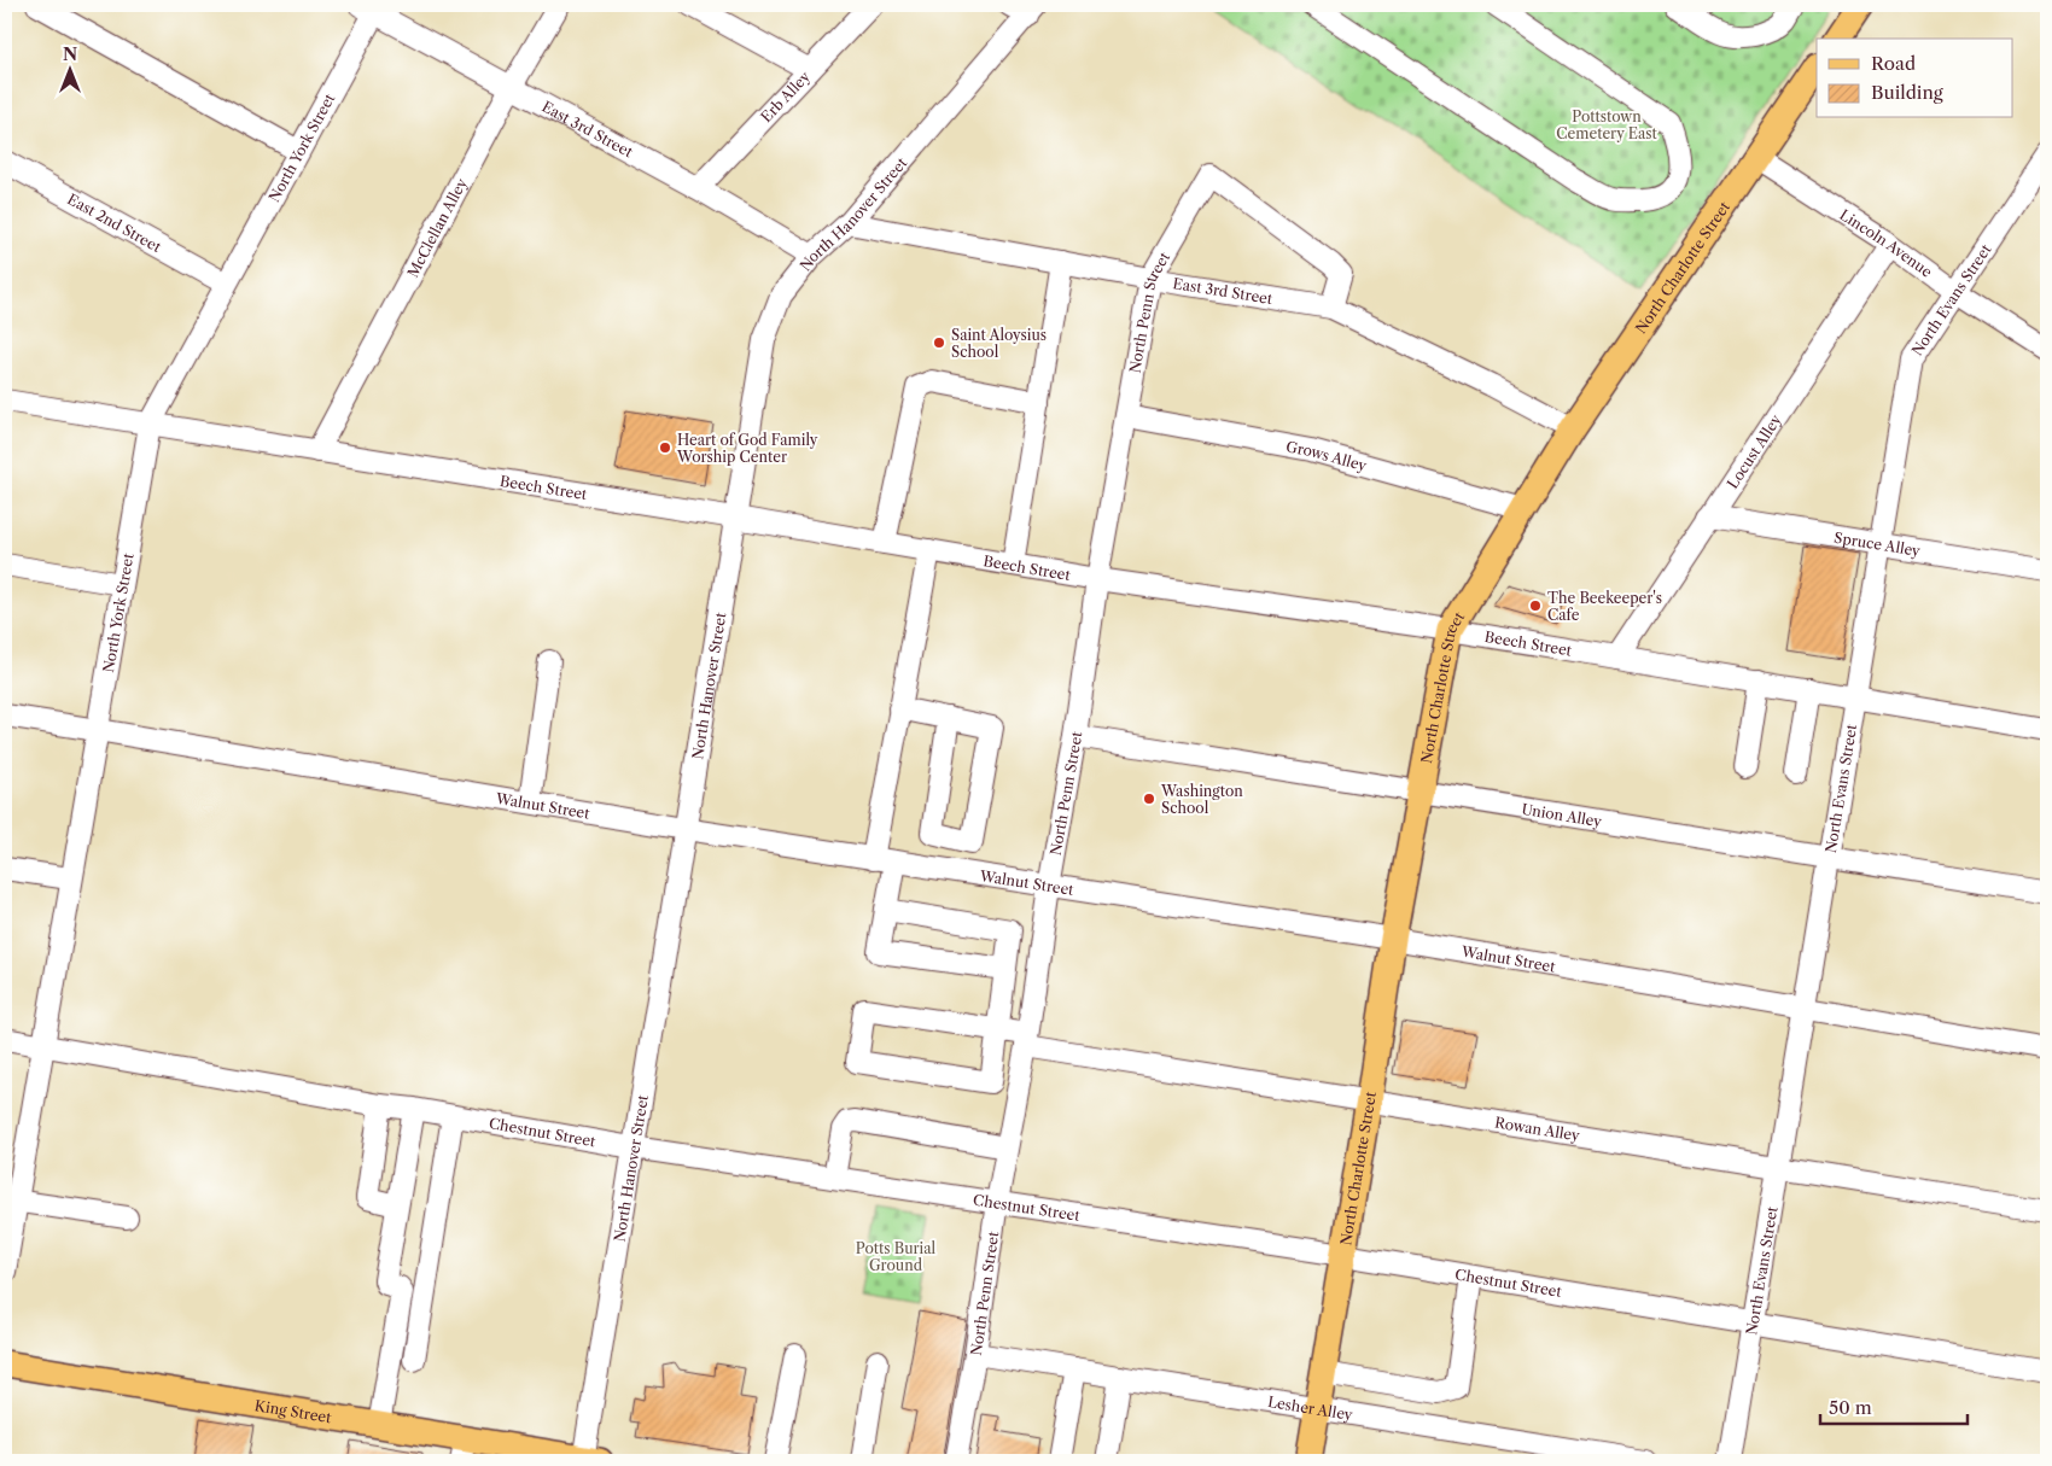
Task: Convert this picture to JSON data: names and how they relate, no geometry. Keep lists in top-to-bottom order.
{
  "streets": {
    "main road": ["North Charlotte Street", "King Street"],
    "street": [
      "Erb Alley",
      "East 3rd Street",
      "North York Street",
      "North Hanover Street",
      "East 2nd Street",
      "McClellan Alley",
      "Lincoln Avenue",
      "North Evans Street",
      "North Penn Street",
      "Locust Alley",
      "Grows Alley",
      "Beech Street",
      "Spruce Alley",
      "Walnut Street",
      "Union Alley",
      "Rowan Alley",
      "Chestnut Street",
      "Lesher Alley"
    ]
  },
  "crossings": [
    ["Erb Alley", "East 3rd Street"],
    ["East 3rd Street", "North York Street"],
    ["East 3rd Street", "North Hanover Street"],
    ["East 3rd Street", "McClellan Alley"],
    ["East 3rd Street", "North Charlotte Street"],
    ["East 3rd Street", "North Penn Street"],
    ["North York Street", "East 2nd Street"],
    ["North York Street", "Beech Street"],
    ["North York Street", "Walnut Street"],
    ["North York Street", "Chestnut Street"],
    ["North Hanover Street", "Beech Street"],
    ["North Hanover Street", "Walnut Street"],
    ["North Hanover Street", "Chestnut Street"],
    ["North Hanover Street", "King Street"],
    ["McClellan Alley", "Beech Street"],
    ["Lincoln Avenue", "North Charlotte Street"],
    ["Lincoln Avenue", "North Evans Street"],
    ["Lincoln Avenue", "Locust Alley"],
    ["North Charlotte Street", "Grows Alley"],
    ["North Charlotte Street", "Beech Street"],
    ["North Charlotte Street", "Walnut Street"],
    ["North Charlotte Street", "Union Alley"],
    ["North Charlotte Street", "Rowan Alley"],
    ["North Charlotte Street", "Chestnut Street"],
    ["North Charlotte Street", "Lesher Alley"],
    ["North Evans Street", "Beech Street"],
    ["North Evans Street", "Spruce Alley"],
    ["North Evans Street", "Walnut Street"],
    ["North Evans Street", "Union Alley"],
    ["North Evans Street", "Rowan Alley"],
    ["North Evans Street", "Chestnut Street"],
    ["North Penn Street", "Grows Alley"],
    ["North Penn Street", "Beech Street"],
    ["North Penn Street", "Walnut Street"],
    ["North Penn Street", "Union Alley"],
    ["North Penn Street", "Rowan Alley"],
    ["North Penn Street", "Chestnut Street"],
    ["North Penn Street", "Lesher Alley"],
    ["Locust Alley", "Beech Street"],
    ["Locust Alley", "Spruce Alley"]
  ],
  "parks": ["Pottstown Cemetery East", "Potts Burial Ground"],
  "places": [
    "Saint Aloysius School",
    "Heart of God Family Worship Center",
    "The Beekeeper's Cafe",
    "Washington School"
  ],
  "legend": ["Road", "Building"],
  "scale_bar": "50 m",
  "north": "top"
}
